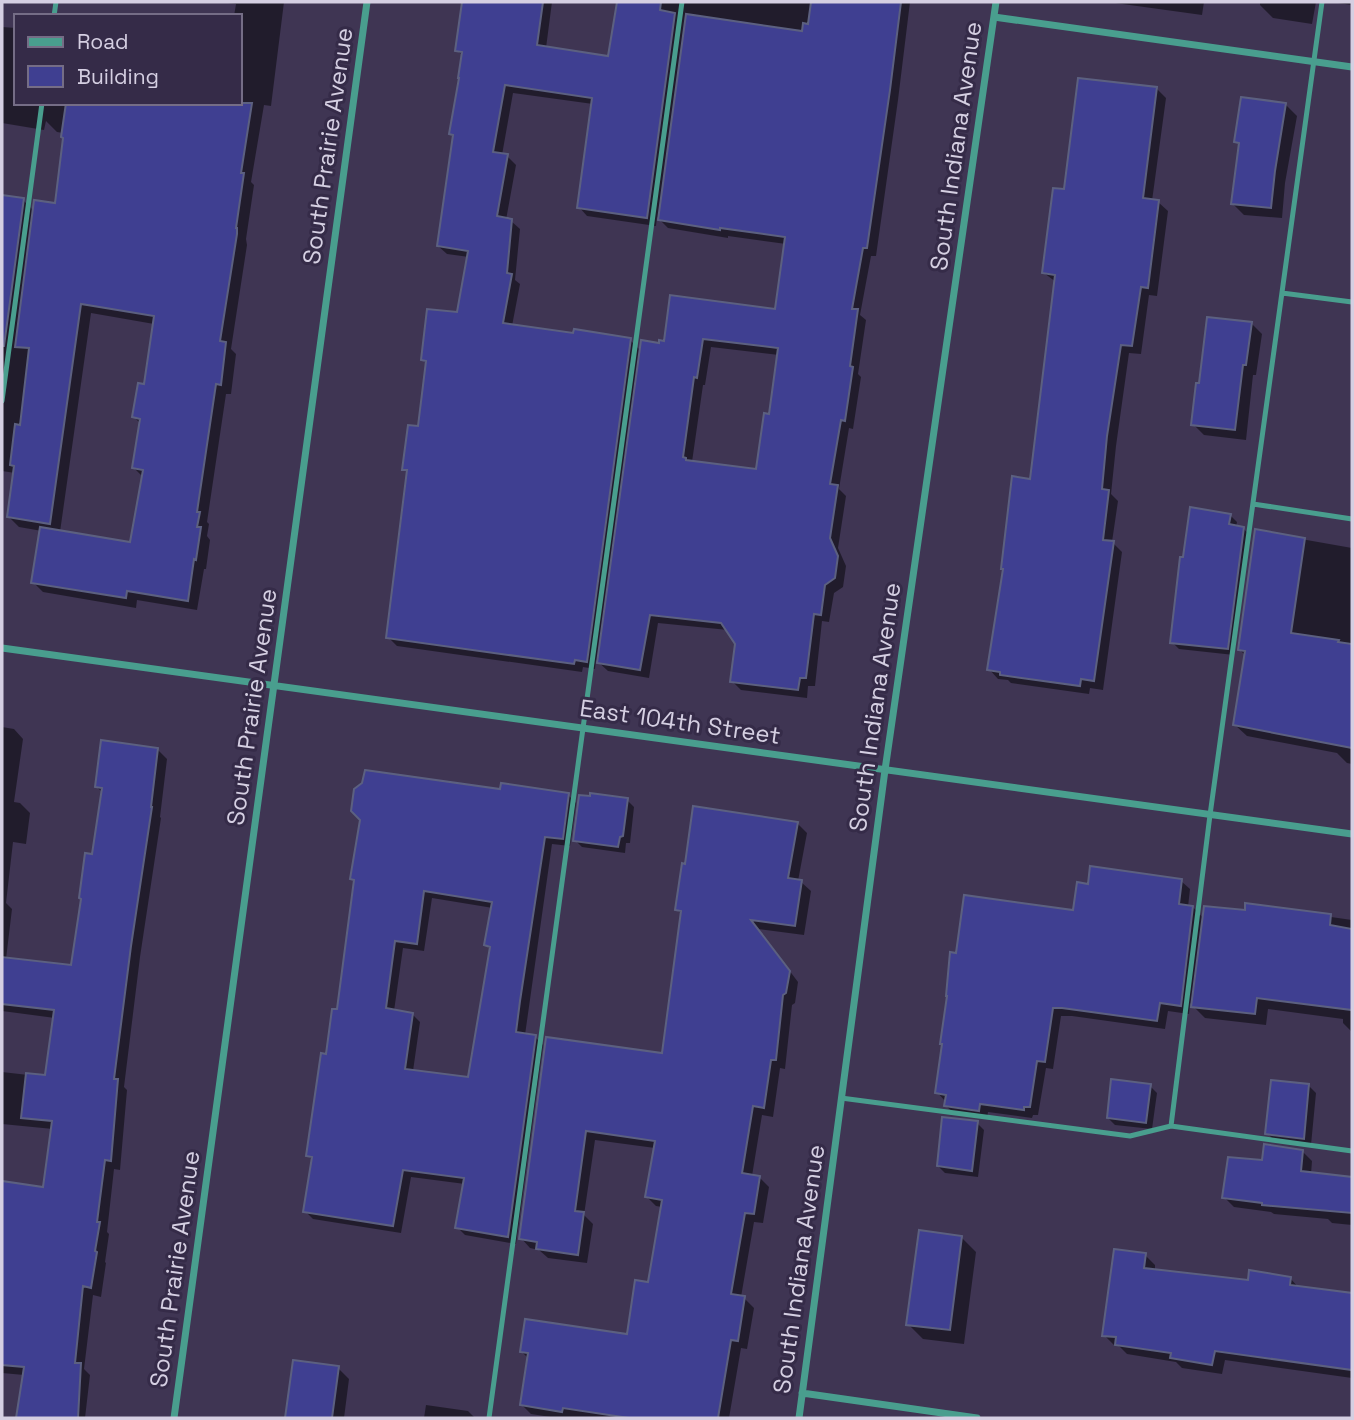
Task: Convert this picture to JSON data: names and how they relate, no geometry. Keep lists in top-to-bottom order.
{
  "streets": {
    "street": ["South Prairie Avenue", "South Indiana Avenue", "East 104th Street"]
  },
  "crossings": [
    ["South Prairie Avenue", "East 104th Street"],
    ["South Indiana Avenue", "East 104th Street"]
  ],
  "legend": ["Road", "Building"]
}
